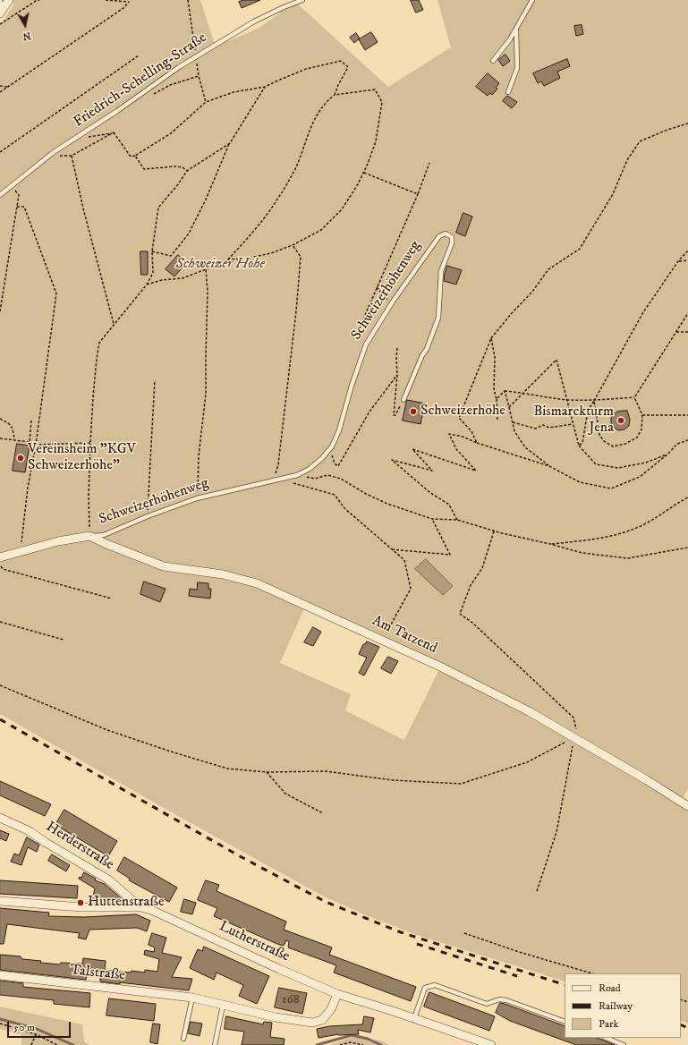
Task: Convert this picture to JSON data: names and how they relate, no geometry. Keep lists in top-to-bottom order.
{
  "streets": {
    "street": [
      "Schweizerhöhenweg",
      "Am Tatzend",
      "Herderstraße",
      "Lutherstraße",
      "Talstraße"
    ],
    "lane": ["Friedrich-Schelling-Straße"]
  },
  "crossings": [
    ["Schweizerhöhenweg", "Am Tatzend"],
    ["Herderstraße", "Lutherstraße"],
    ["Lutherstraße", "Talstraße"]
  ],
  "parks": ["Schweizer Höhe"],
  "places": [
    "Schweizerhöhe",
    "Bismarckturm Jena",
    "Vereinsheim \"KGV Schweizerhöhe\"",
    "Huttenstraße"
  ],
  "house_numbers": ["168"],
  "legend": ["Road", "Railway", "Park"],
  "scale_bar": "50 m",
  "north": "bottom"
}
